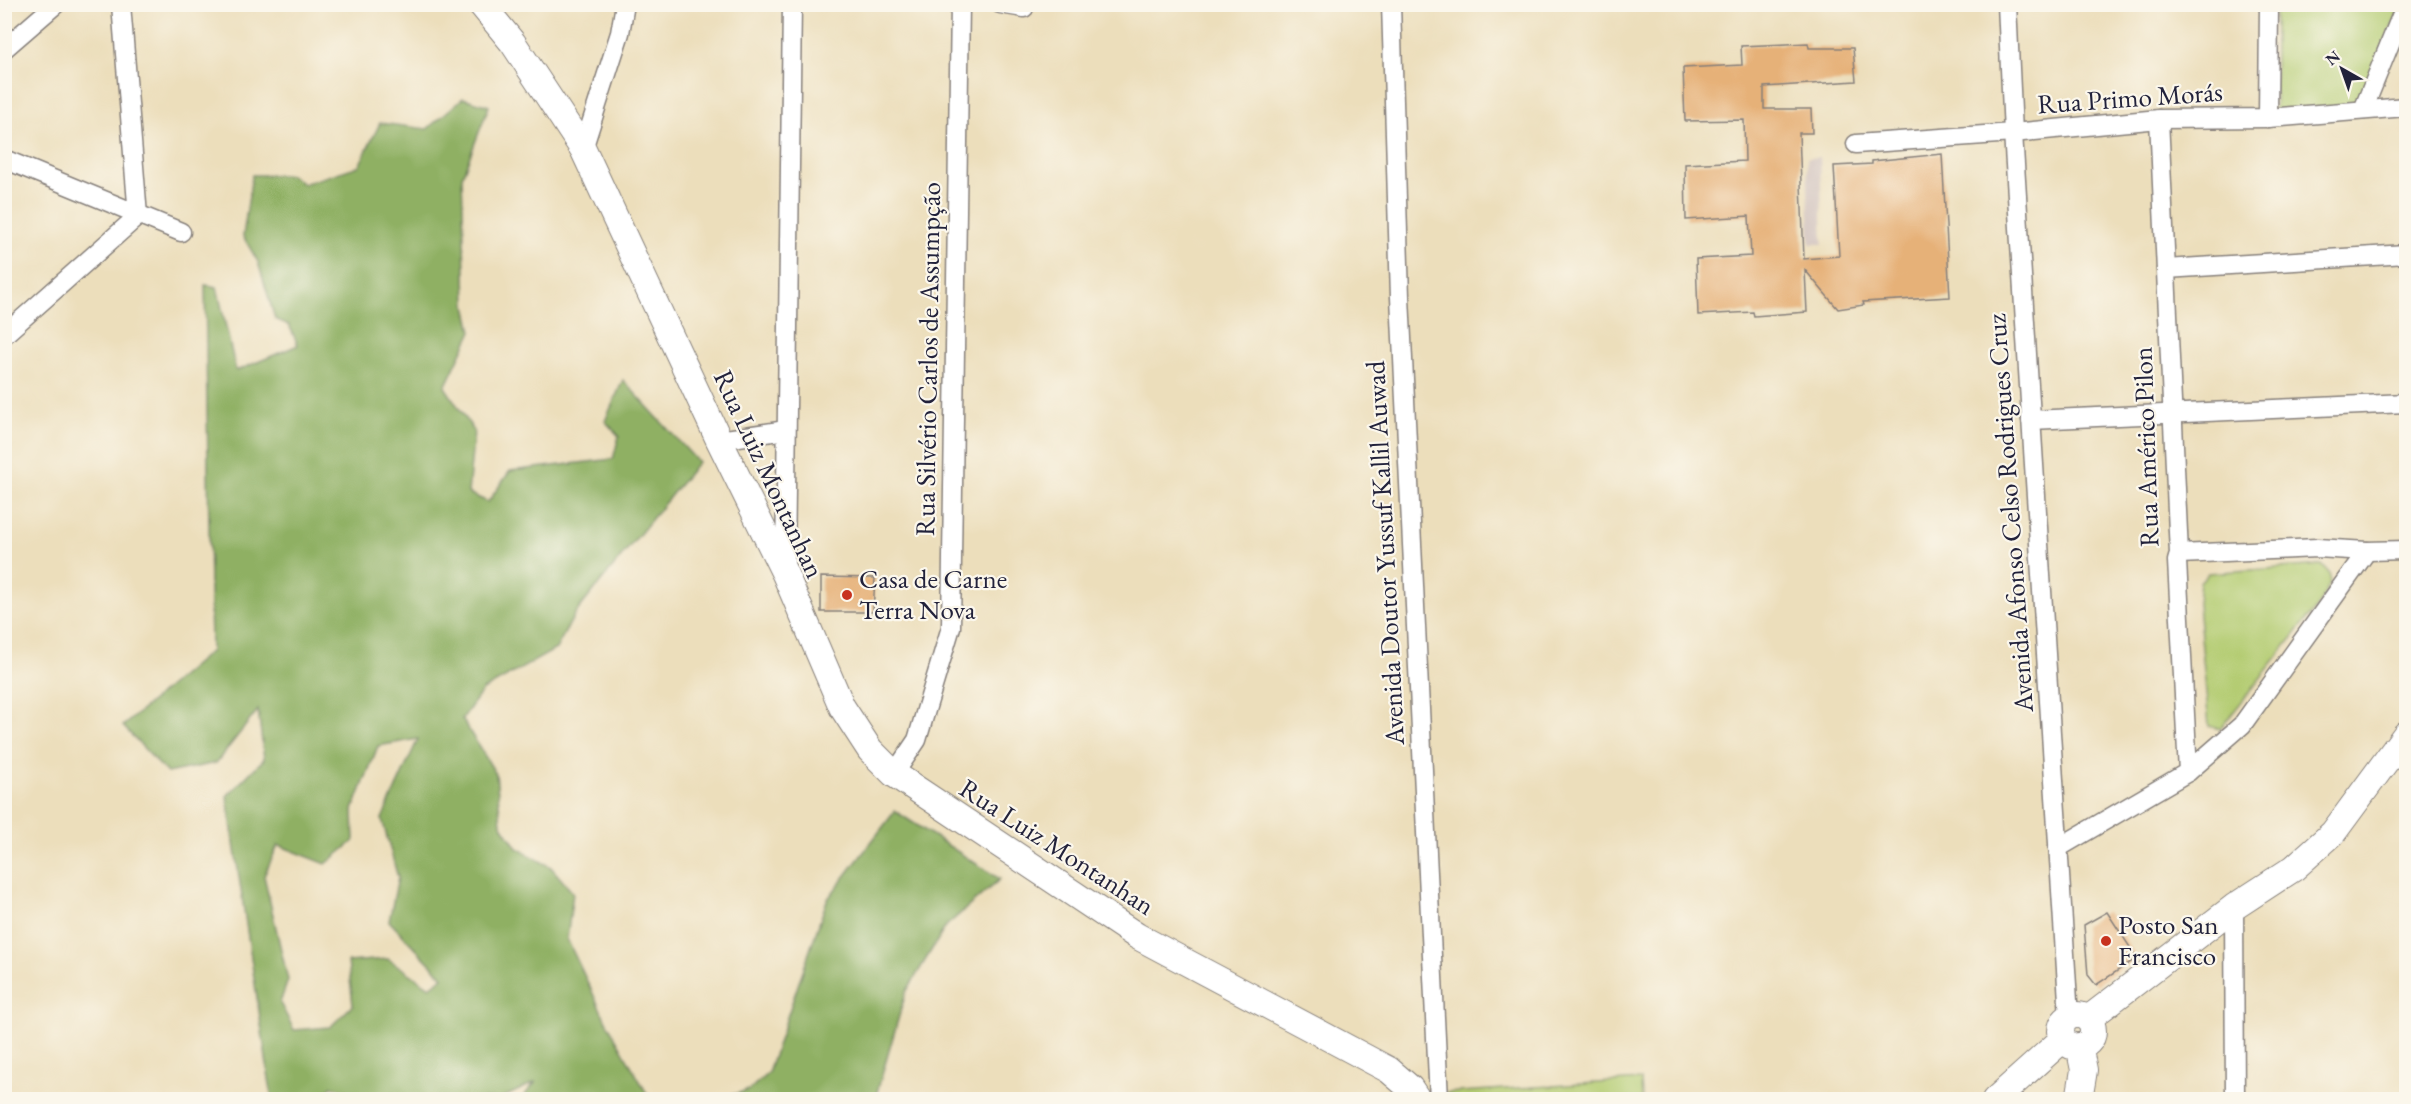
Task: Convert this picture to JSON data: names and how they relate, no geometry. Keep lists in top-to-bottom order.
{
  "streets": {
    "street": [
      "Rua Primo Morás",
      "Rua Silvério Carlos de Assumpção",
      "Rua Américo Pilon",
      "Rua Luiz Montanhan",
      "Avenida Afonso Celso Rodrigues Cruz",
      "Avenida Doutor Yussuf Kallil Auwad"
    ]
  },
  "crossings": [
    ["Rua Primo Morás", "Rua Américo Pilon"],
    ["Rua Primo Morás", "Avenida Afonso Celso Rodrigues Cruz"],
    ["Rua Silvério Carlos de Assumpção", "Rua Luiz Montanhan"]
  ],
  "places": ["Casa de Carne Terra Nova", "Posto San Francisco"],
  "north": "top left"
}
